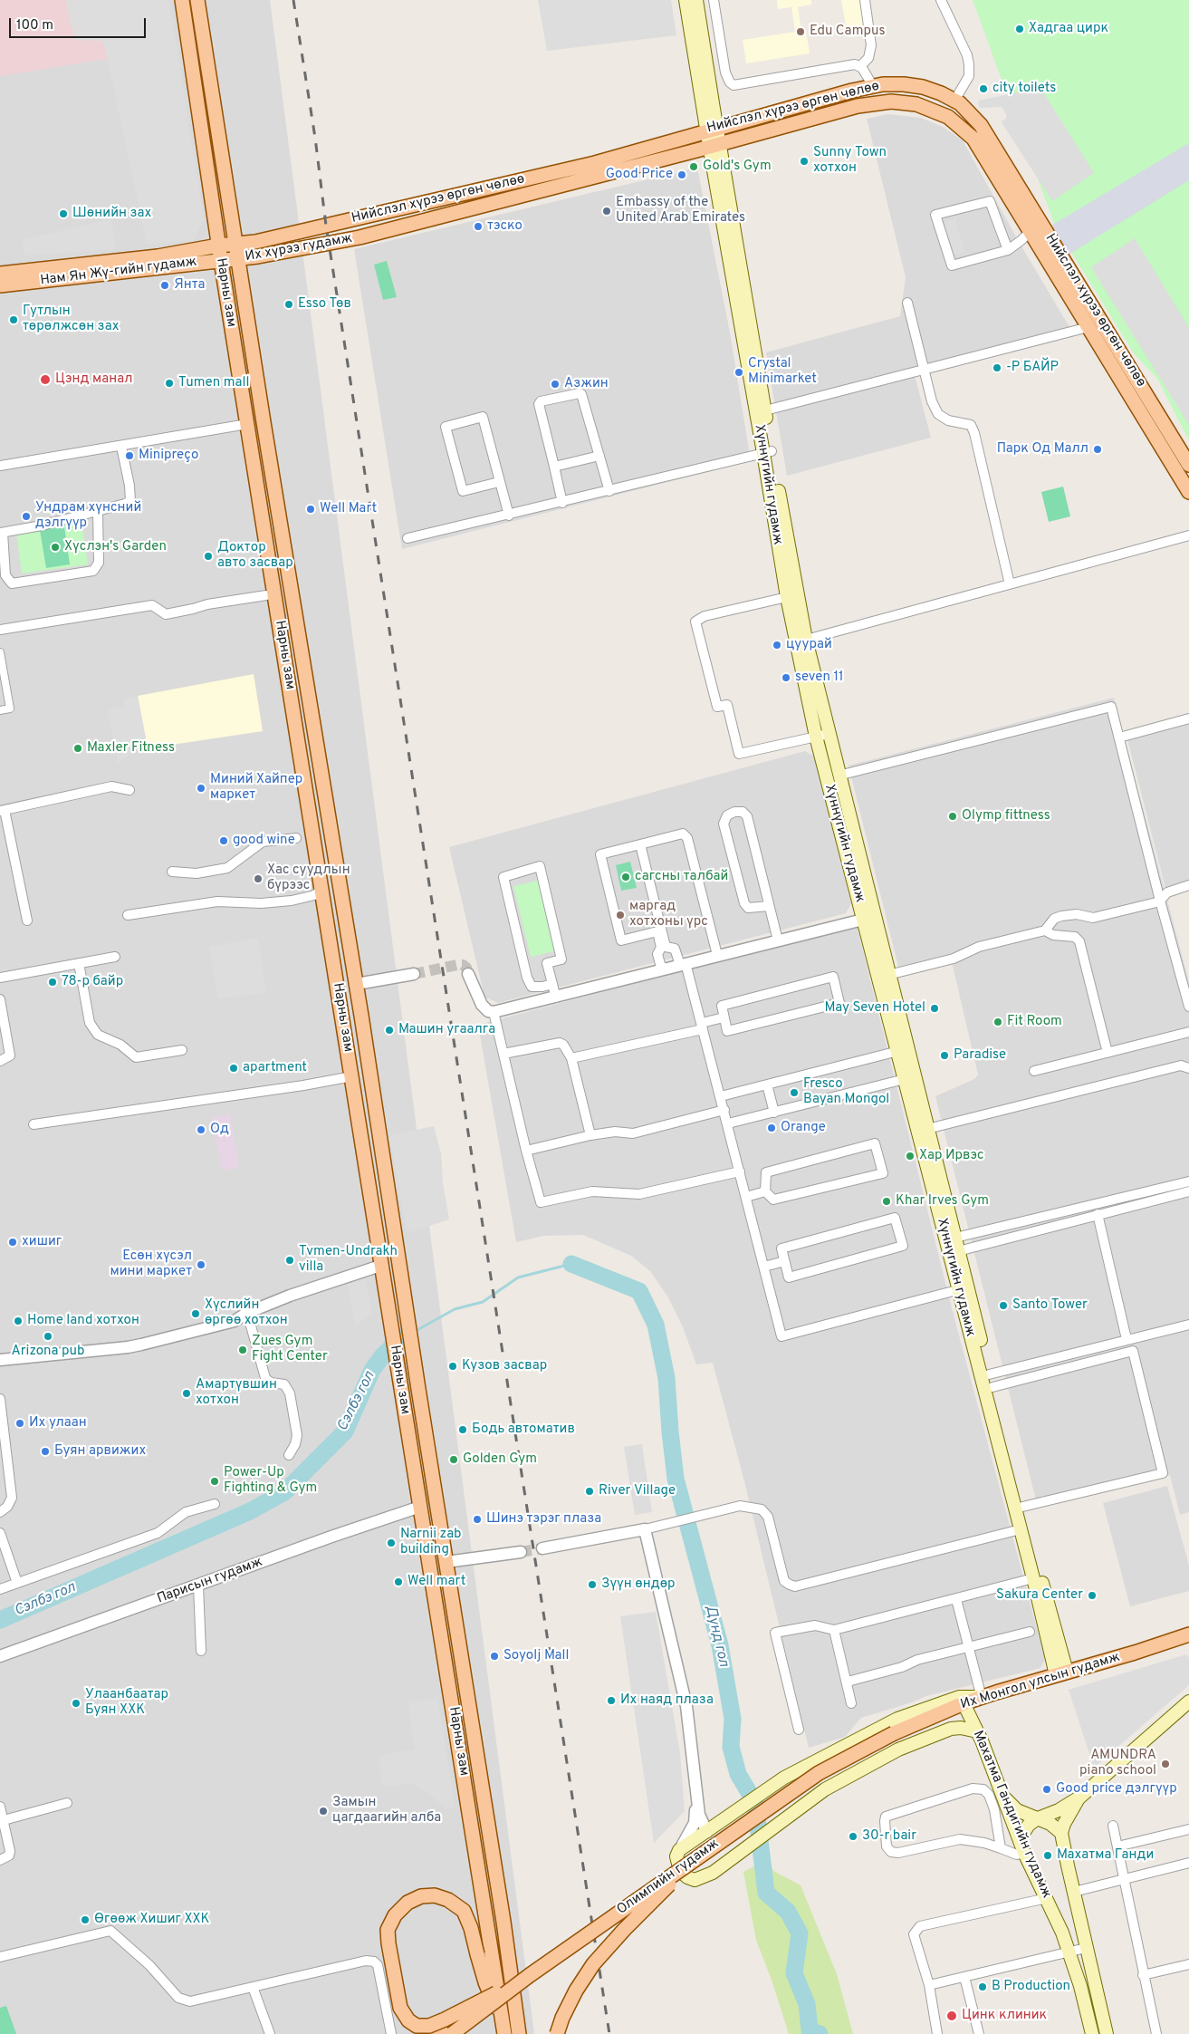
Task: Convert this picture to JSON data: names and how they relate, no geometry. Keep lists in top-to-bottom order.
{
  "streets": {
    "main road": [
      "Нийслэл хүрээ өргөн чөлөө",
      "Их хүрээ гудамж",
      "Нам Ян Жү-гийн гудамж",
      "Нарны зам",
      "Хүннүгийн гудамж",
      "Их Монгол улсын гудамж",
      "Махатма Гандигийн гудамж",
      "Олимпийн гудамж"
    ],
    "street": ["Парисын гудамж"]
  },
  "crossings": [
    ["Нийслэл хүрээ өргөн чөлөө", "Их хүрээ гудамж"],
    ["Нийслэл хүрээ өргөн чөлөө", "Нам Ян Жү-гийн гудамж"],
    ["Нийслэл хүрээ өргөн чөлөө", "Нарны зам"],
    ["Нийслэл хүрээ өргөн чөлөө", "Хүннүгийн гудамж"],
    ["Их хүрээ гудамж", "Нам Ян Жү-гийн гудамж"],
    ["Их хүрээ гудамж", "Нарны зам"],
    ["Нам Ян Жү-гийн гудамж", "Нарны зам"],
    ["Нарны зам", "Парисын гудамж"],
    ["Хүннүгийн гудамж", "Их Монгол улсын гудамж"],
    ["Их Монгол улсын гудамж", "Махатма Гандигийн гудамж"],
    ["Их Монгол улсын гудамж", "Олимпийн гудамж"]
  ],
  "water": ["Сэлбэ гол", "Дунд гол"],
  "places": [
    "Хадгаа цирк",
    "Edu Campus",
    "city toilets",
    "Sunny Town хотхон",
    "Gold's Gym",
    "Good Price",
    "Embassy of the United Arab Emirates",
    "Шөнийн зах",
    "тэско",
    "Янта",
    "Esso Төв",
    "Гутлын төрөлжсөн зах",
    "-Р БАЙР",
    "Crystal Minimarket",
    "Цэнд манал",
    "Tumen mall",
    "Азжин",
    "Парк Од Малл",
    "Minipreço",
    "Well Mart",
    "Ундрам хүнсний дэлгүүр",
    "Хүслэн's Garden",
    "Доктор авто засвар",
    "цуурай",
    "seven 11",
    "Maxler Fitness",
    "Миний Хайпер маркет",
    "Olymp fittness",
    "good wine",
    "сагсны талбай",
    "Хас суудлын бүрээс",
    "маргад хотхоны үрс",
    "78-р байр",
    "May Seven Hotel",
    "Fit Room",
    "Машин угаалга",
    "Paradise",
    "apartment",
    "Fresco Bayan Mongol",
    "Orange",
    "Од",
    "Хар Ирвэс",
    "Khar Irves Gym",
    "хишиг",
    "Tvmen-Undrakh villa",
    "Есөн хүсэл мини маркет",
    "Santo Tower",
    "Хүслийн өргөө хотхон",
    "Home land хотхон",
    "Arizona pub",
    "Zues Gym Fight Center",
    "Кузов засвар",
    "Амартүвшин хотхон",
    "Их улаан",
    "Бодь автоматив",
    "Буян арвижих",
    "Golden Gym",
    "Power-Up Fighting & Gym",
    "River Village",
    "Шинэ тэрэг плаза",
    "Narnii zab building",
    "Well mart",
    "Зүүн өндөр",
    "Sakura Center",
    "Soyolj Mall",
    "Их наяд плаза",
    "Улаанбаатар Буян ХХК",
    "AMUNDRA piano school",
    "Good price дэлгүүр",
    "Замын цагдаагийн алба",
    "30-r bair",
    "Махатма Ганди",
    "Өгөөж Хишиг ХХК",
    "B Production",
    "Цинк клиник"
  ],
  "scale_bar": "100 m"
}
